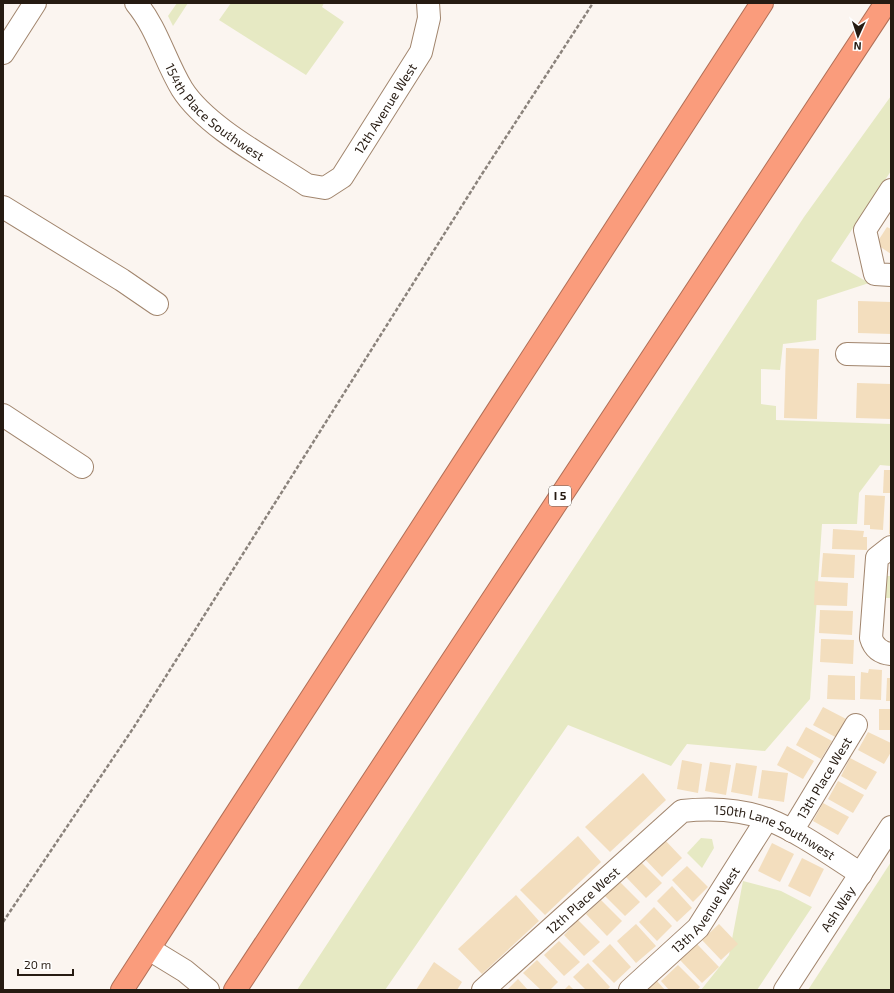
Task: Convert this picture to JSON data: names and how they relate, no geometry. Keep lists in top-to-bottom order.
{
  "streets": {
    "highway": ["I 5"],
    "street": [
      "12th Avenue West",
      "154th Place Southwest",
      "13th Place West",
      "150th Lane Southwest",
      "12th Place West",
      "Ash Way",
      "13th Avenue West"
    ]
  },
  "crossings": [
    ["12th Avenue West", "154th Place Southwest"],
    ["13th Place West", "150th Lane Southwest"],
    ["150th Lane Southwest", "12th Place West"],
    ["150th Lane Southwest", "Ash Way"],
    ["150th Lane Southwest", "13th Avenue West"]
  ],
  "scale_bar": "20 m",
  "north": "bottom"
}
